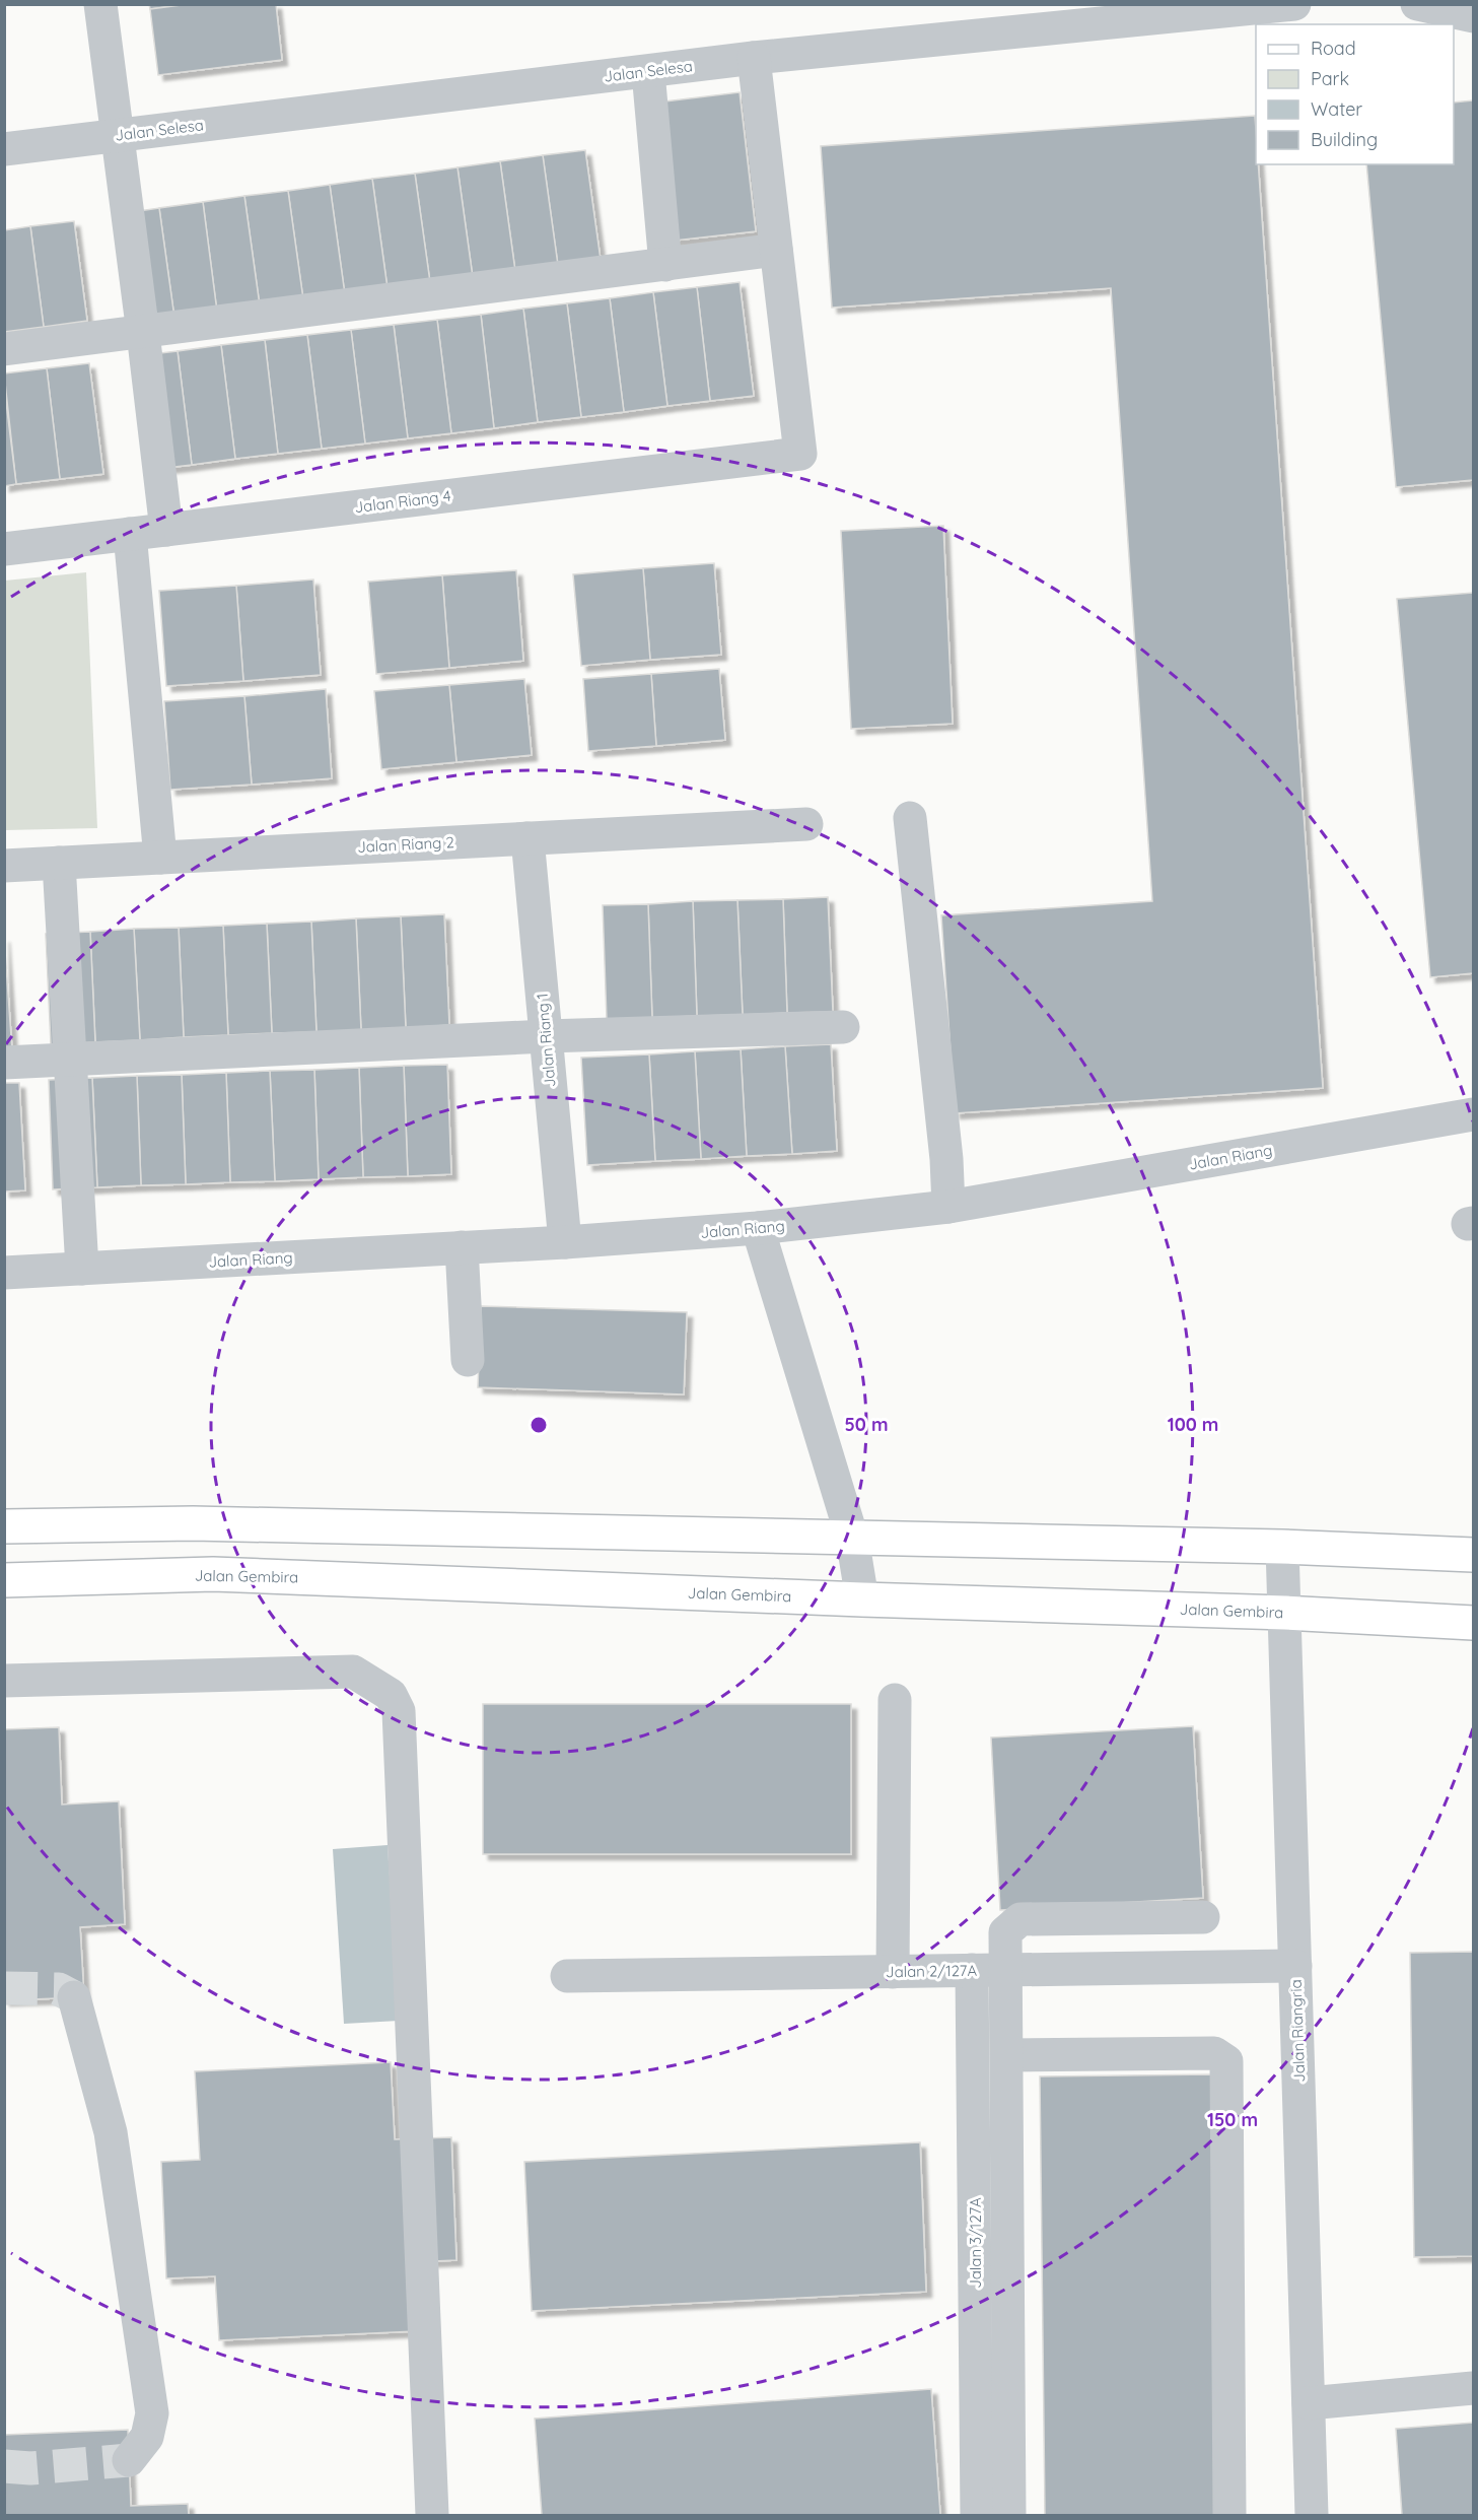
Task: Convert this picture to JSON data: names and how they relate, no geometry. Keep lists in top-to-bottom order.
{
  "streets": {
    "main road": ["Jalan Gembira"],
    "street": [
      "Jalan Selesa",
      "Jalan Riang 4",
      "Jalan Riang 2",
      "Jalan Riang 1",
      "Jalan Riang",
      "Jalan 2/127A",
      "Jalan Riangria",
      "Jalan 3/127A"
    ]
  },
  "crossings": [
    ["Jalan Riang 2", "Jalan Riang 1"],
    ["Jalan Riang 1", "Jalan Riang"],
    ["Jalan Gembira", "Jalan Riangria"],
    ["Jalan 2/127A", "Jalan Riangria"],
    ["Jalan 2/127A", "Jalan 3/127A"]
  ],
  "legend": [
    "Road",
    "Park",
    "Water",
    "Building"
  ],
  "rings": ["50 m", "100 m", "150 m"]
}
